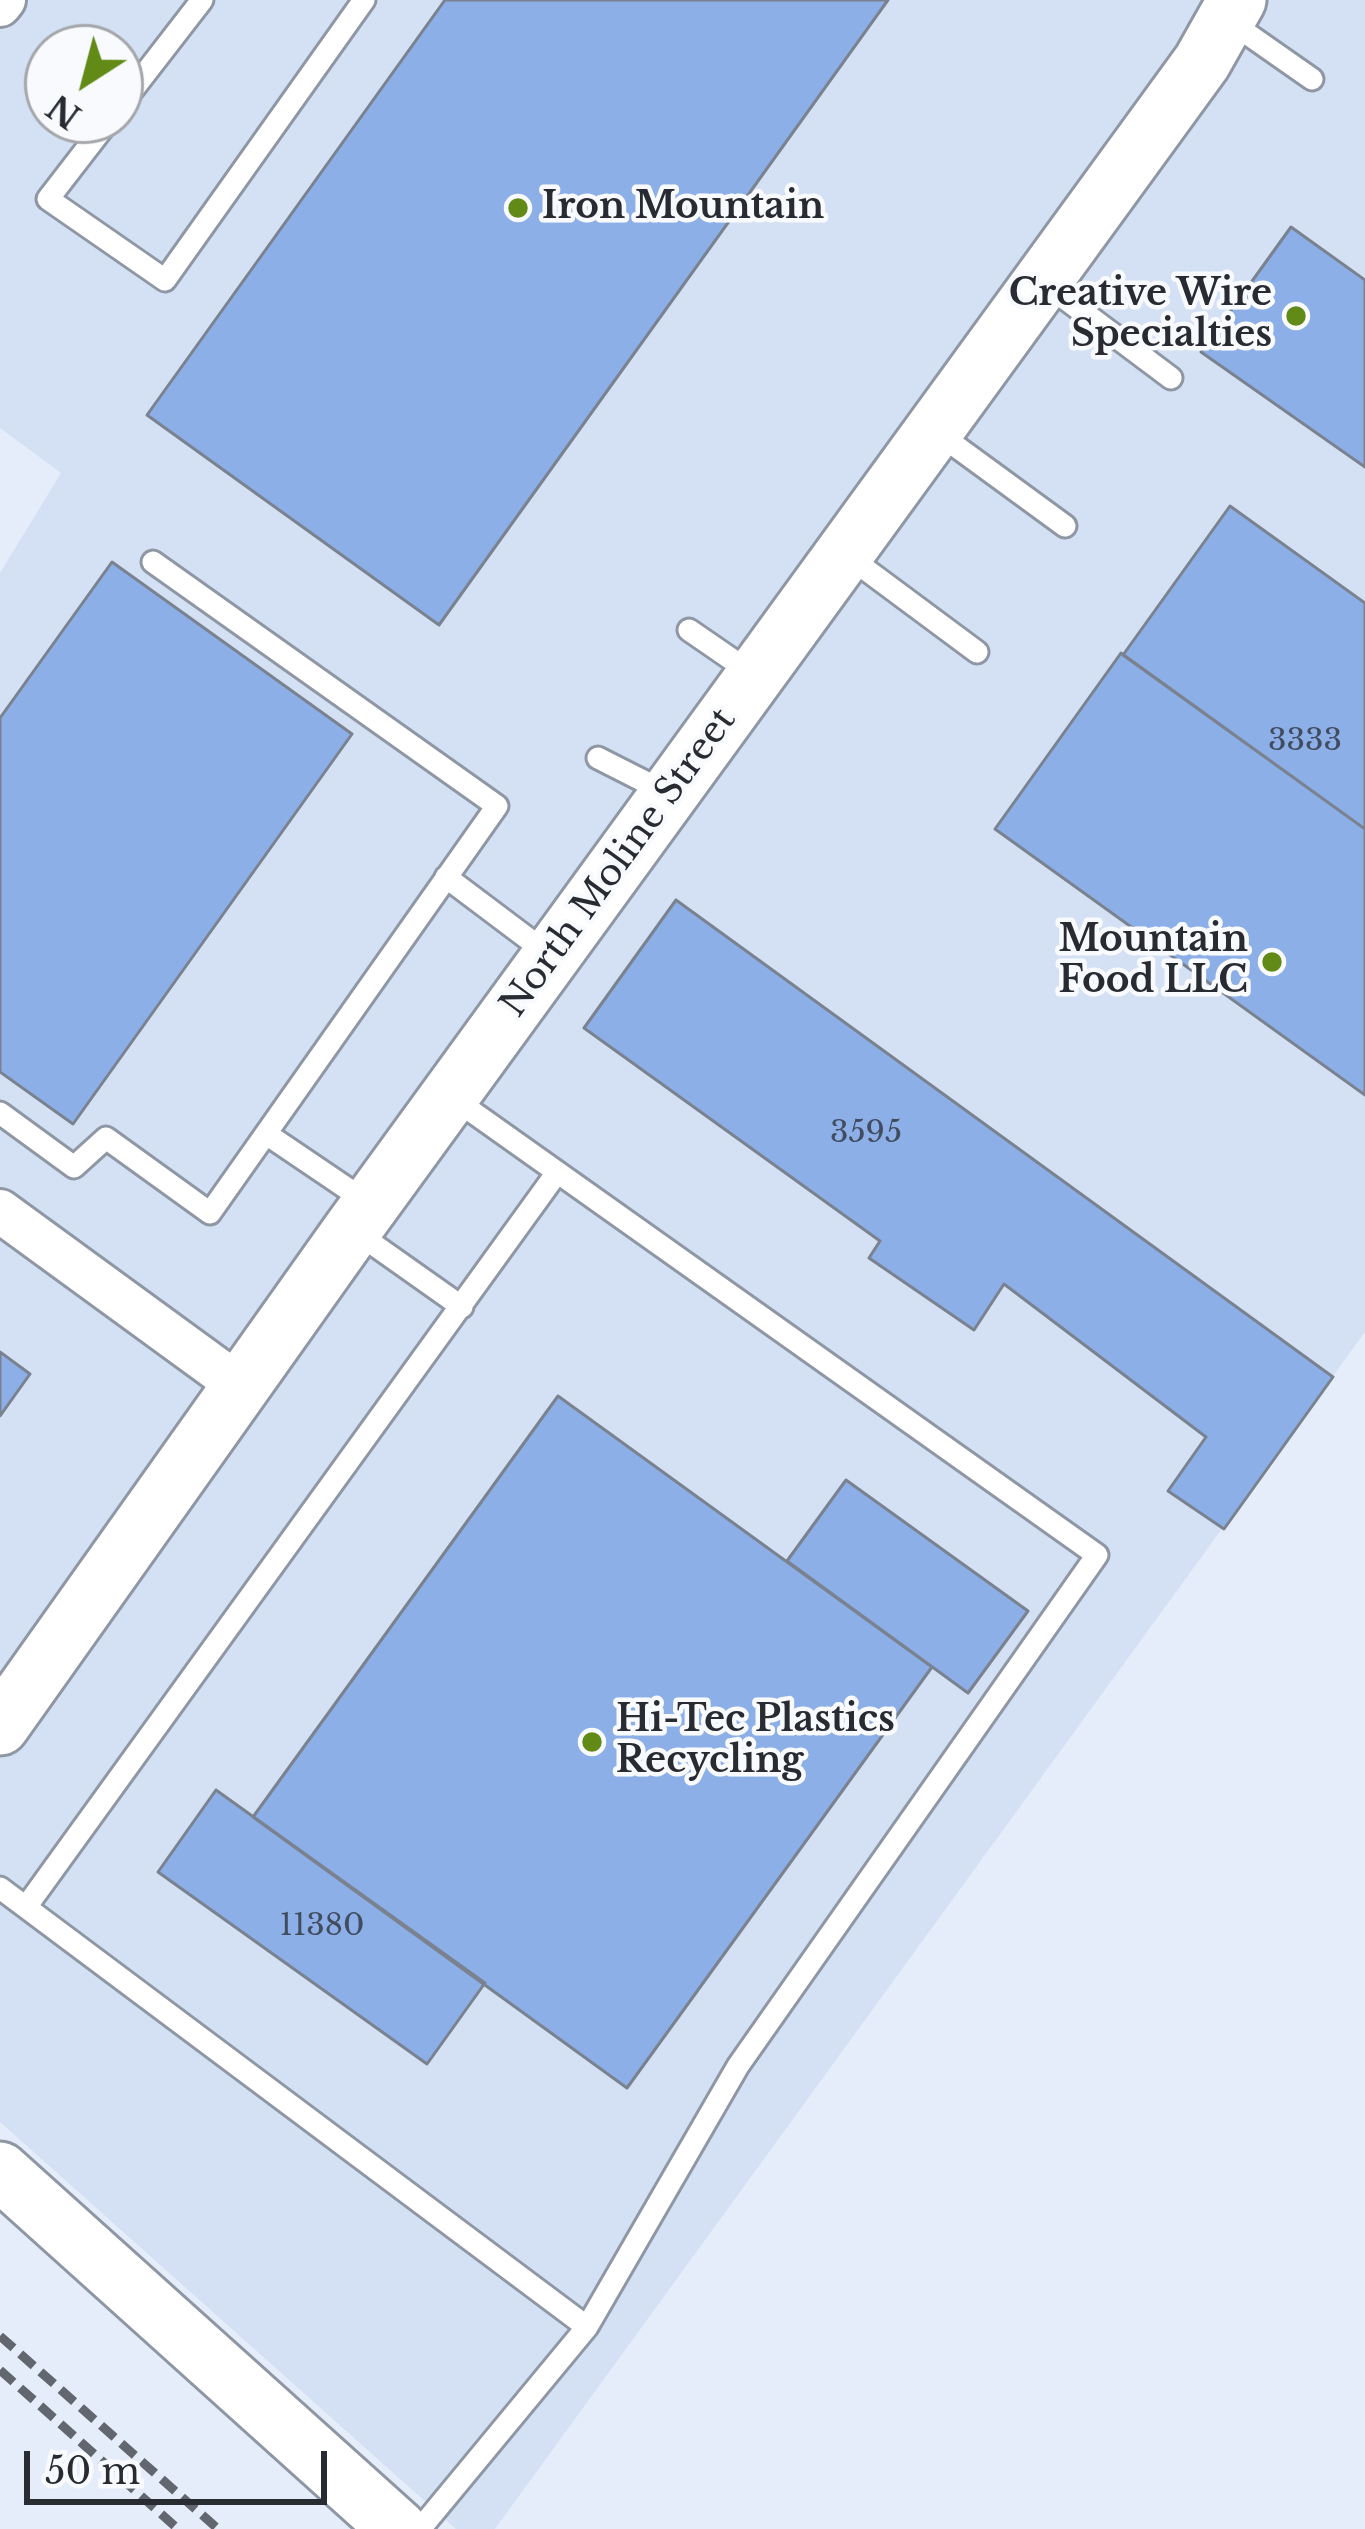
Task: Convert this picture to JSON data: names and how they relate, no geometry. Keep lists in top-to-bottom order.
{
  "streets": {
    "street": ["North Moline Street"]
  },
  "places": [
    "Iron Mountain",
    "Creative Wire Specialties",
    "Mountain Food LLC",
    "Hi-Tec Plastics Recycling"
  ],
  "house_numbers": ["3333", "3595", "11380"],
  "scale_bar": "50 m",
  "north": "bottom left"
}
